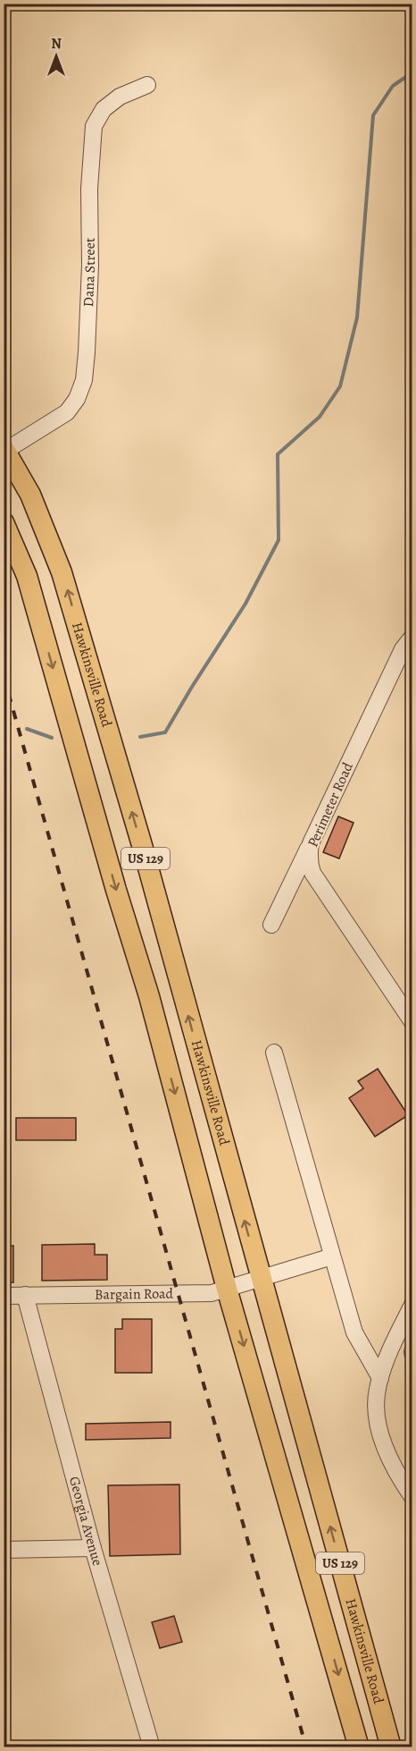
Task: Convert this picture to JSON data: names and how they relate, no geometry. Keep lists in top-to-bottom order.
{
  "streets": {
    "main road": ["Hawkinsville Road", "US 129"],
    "street": [
      "Dana Street",
      "Perimeter Road",
      "Bargain Road",
      "Georgia Avenue"
    ]
  },
  "crossings": [
    ["Dana Street", "Hawkinsville Road"],
    ["Hawkinsville Road", "Bargain Road"],
    ["Bargain Road", "Georgia Avenue"]
  ],
  "north": "top"
}
